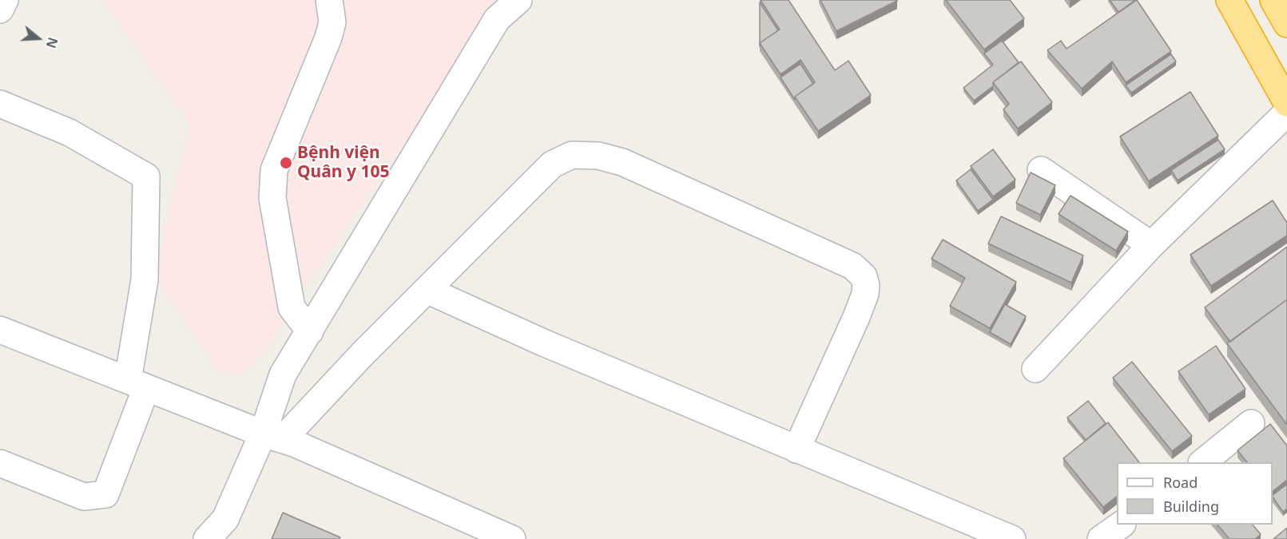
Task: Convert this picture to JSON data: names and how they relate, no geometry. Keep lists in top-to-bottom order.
{
  "places": ["Bệnh viện Quân y 105"],
  "legend": ["Road", "Building"],
  "north": "right"
}
